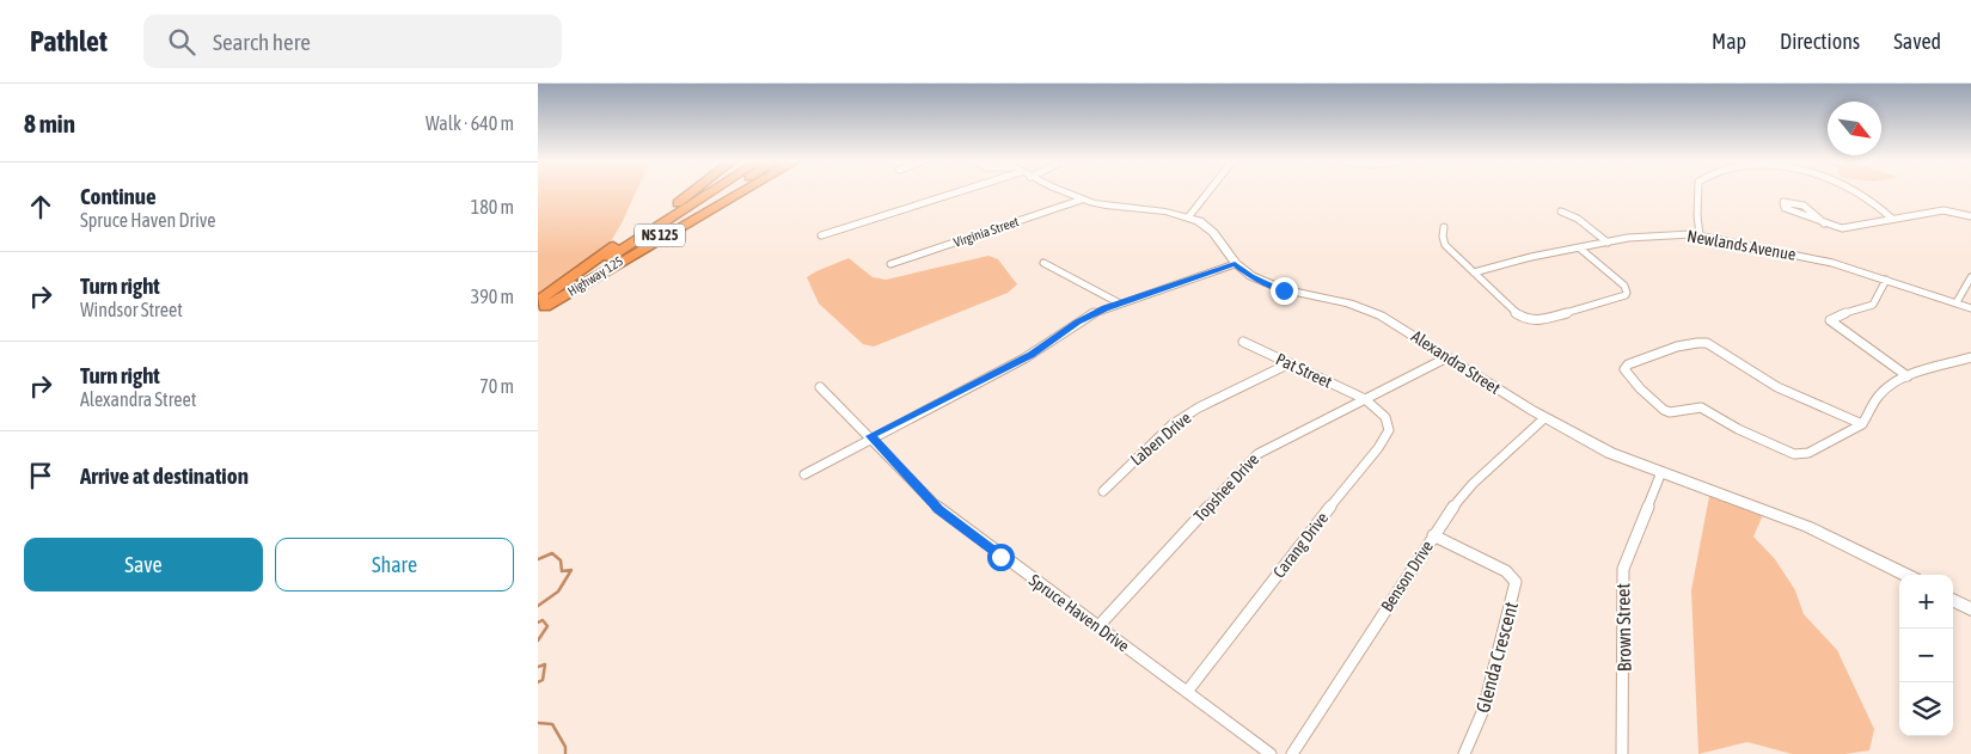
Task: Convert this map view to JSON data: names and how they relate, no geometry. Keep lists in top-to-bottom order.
{
  "streets": {
    "highway": ["NS 125", "Highway 125"],
    "main road": ["Alexandra Street"],
    "street": [
      "Virginia Street",
      "Newlands Avenue",
      "Pat Street",
      "Laben Drive",
      "Topshee Drive",
      "Carang Drive",
      "Benson Drive",
      "Spruce Haven Drive",
      "Brown Street",
      "Glenda Crescent"
    ]
  },
  "crossings": [
    ["Virginia Street", "Alexandra Street"],
    ["Alexandra Street", "Topshee Drive"],
    ["Alexandra Street", "Benson Drive"],
    ["Alexandra Street", "Brown Street"],
    ["Pat Street", "Laben Drive"],
    ["Pat Street", "Topshee Drive"],
    ["Pat Street", "Carang Drive"],
    ["Topshee Drive", "Carang Drive"],
    ["Topshee Drive", "Spruce Haven Drive"],
    ["Carang Drive", "Spruce Haven Drive"],
    ["Benson Drive", "Glenda Crescent"]
  ],
  "north": "bottom right",
  "page": {
    "header": "Pathlet",
    "search": "Search here",
    "nav": ["Map", "Directions", "Saved"],
    "heading": ["8 min", "Walk · 640 m"],
    "list": [
      ["Continue", "Spruce Haven Drive", "180 m"],
      ["Turn right", "Windsor Street", "390 m"],
      ["Turn right", "Alexandra Street", "70 m"],
      "Arrive at destination"
    ],
    "buttons": ["Save", "Share"],
    "map_buttons": ["+", "−"]
  }
}
